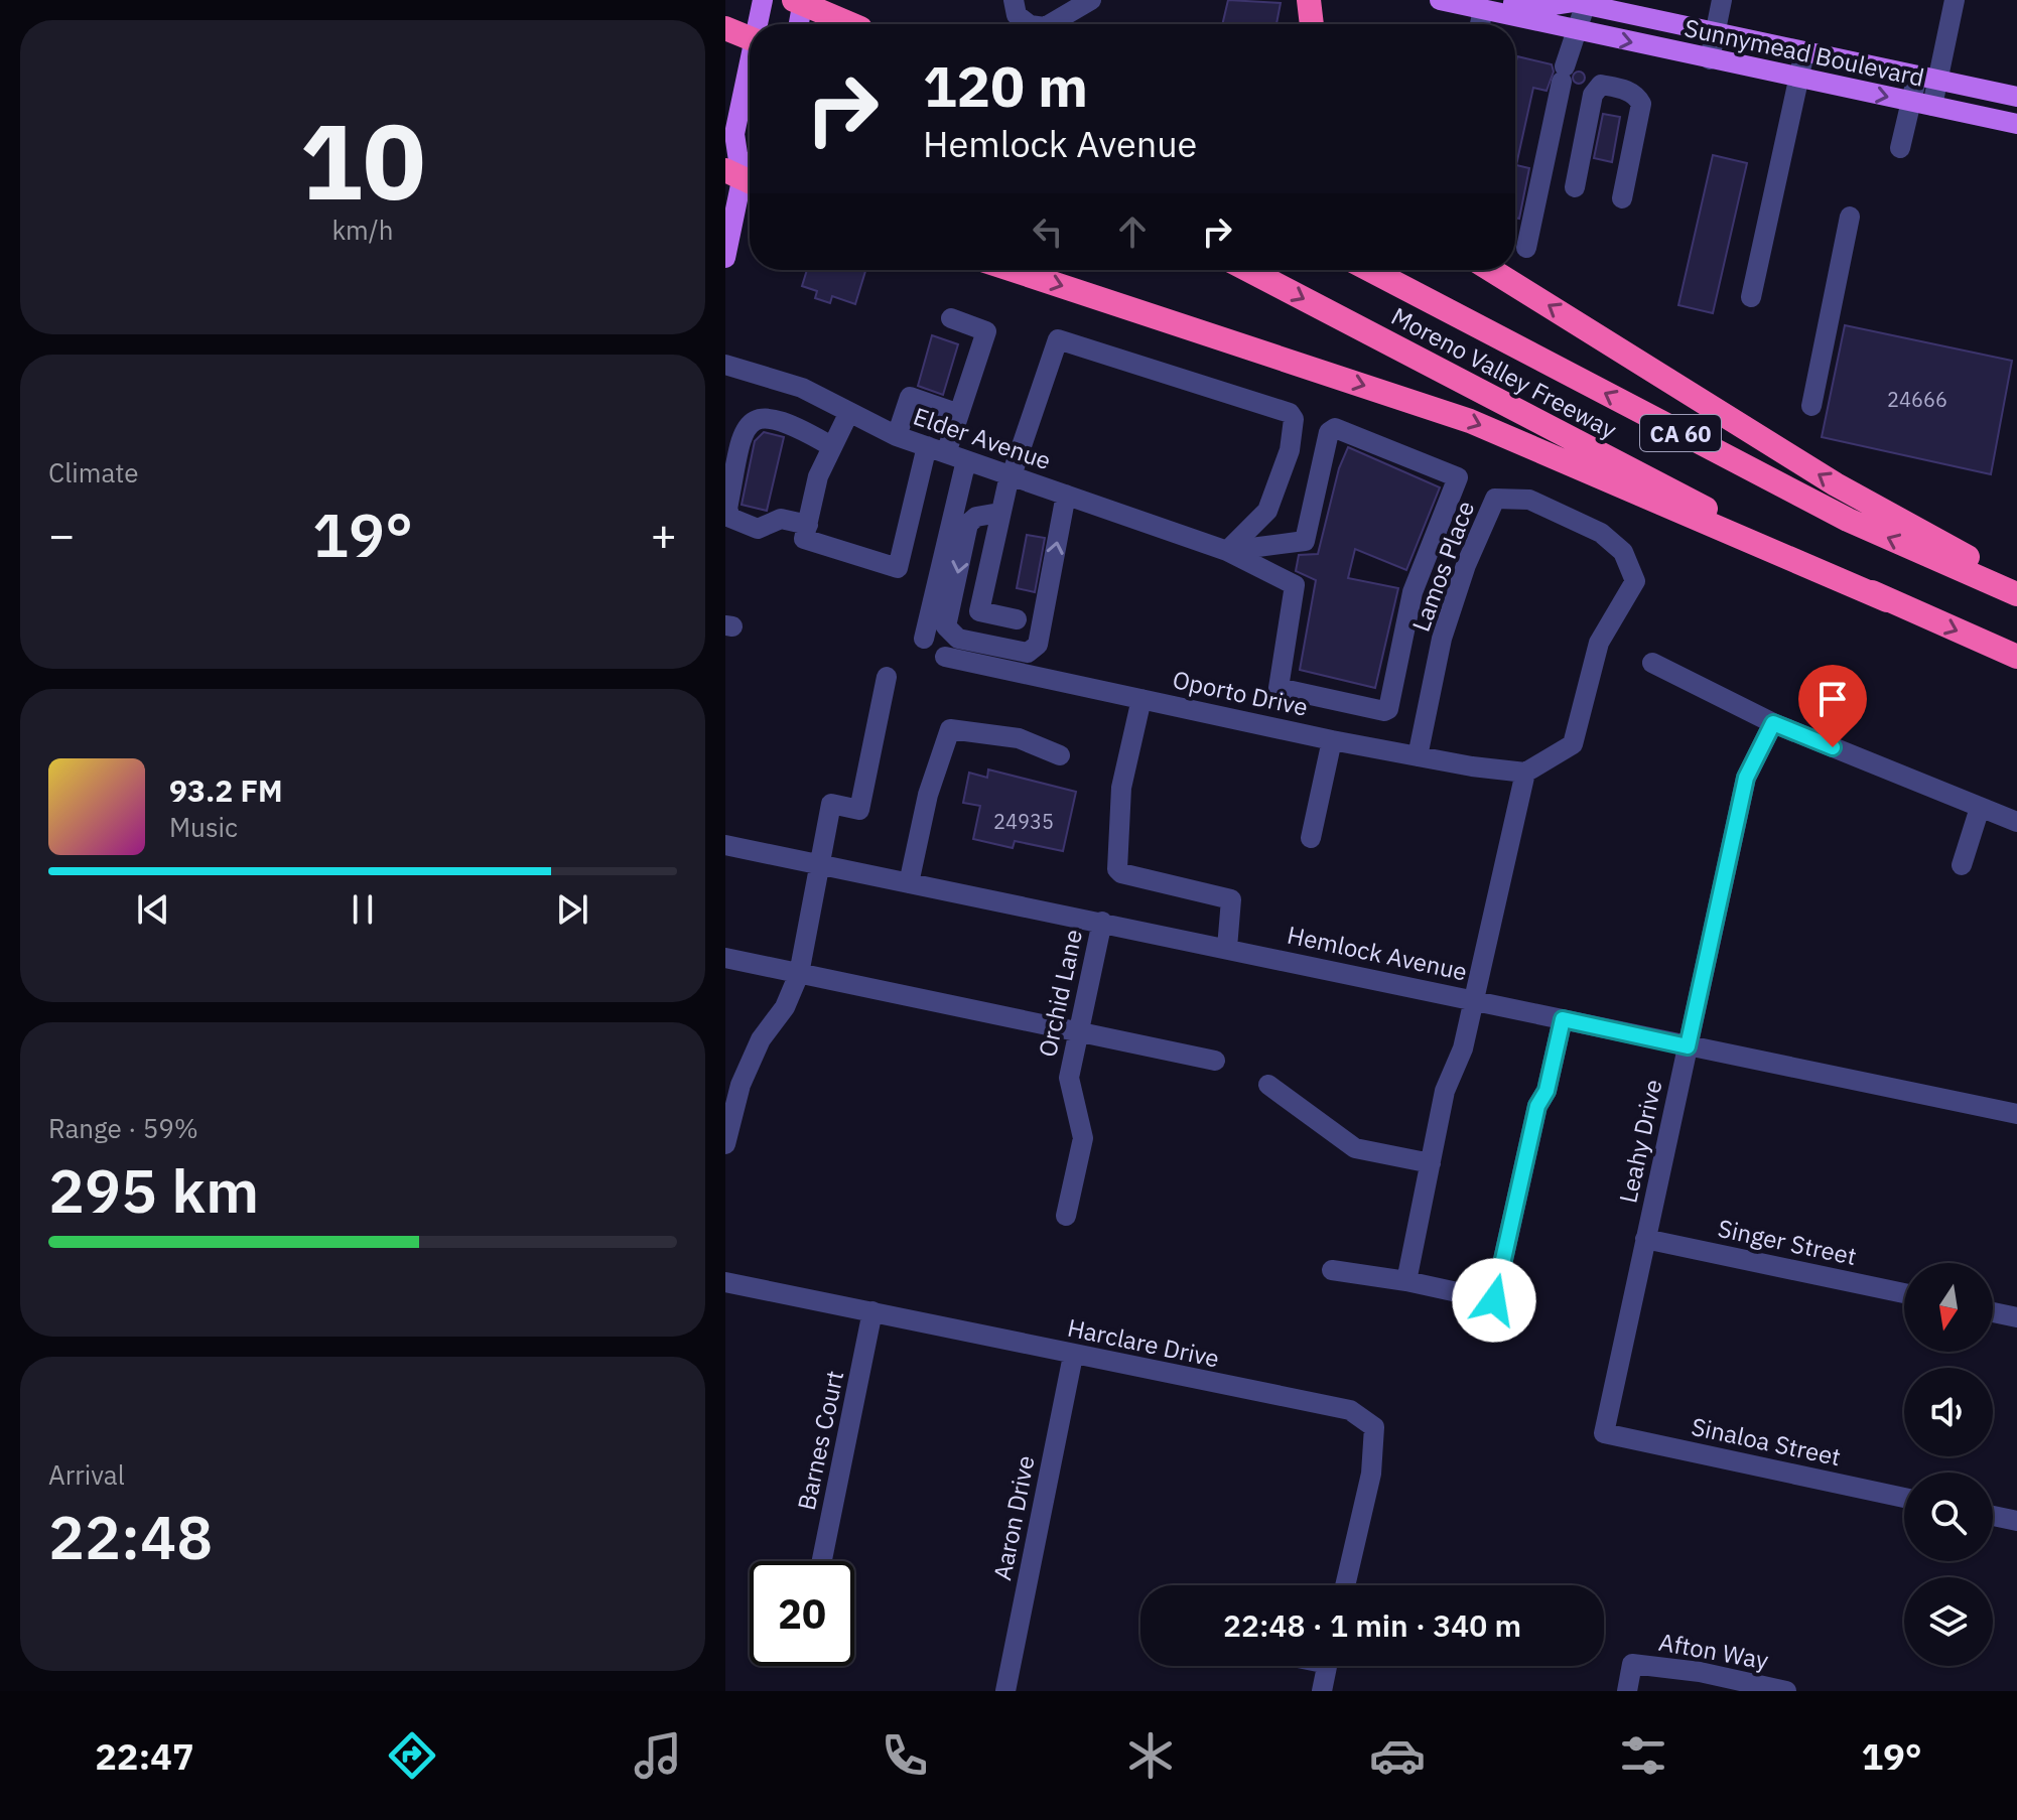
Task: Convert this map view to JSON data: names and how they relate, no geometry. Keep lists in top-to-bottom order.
{
  "streets": {
    "highway": ["Moreno Valley Freeway", "CA 60"],
    "main road": ["Sunnymead Boulevard"],
    "street": [
      "Elder Avenue",
      "Lamos Place",
      "Oporto Drive",
      "Hemlock Avenue",
      "Orchid Lane",
      "Leahy Drive",
      "Singer Street",
      "Harclare Drive",
      "Barnes Court",
      "Sinaloa Street",
      "Aaron Drive",
      "Afton Way"
    ]
  },
  "crossings": [
    ["Lamos Place", "Oporto Drive"],
    ["Hemlock Avenue", "Orchid Lane"],
    ["Hemlock Avenue", "Leahy Drive"],
    ["Leahy Drive", "Singer Street"],
    ["Leahy Drive", "Sinaloa Street"],
    ["Harclare Drive", "Barnes Court"],
    ["Harclare Drive", "Aaron Drive"]
  ],
  "house_numbers": ["24666", "24935"],
  "north": "bottom",
  "page": {
    "tile": [
      ["10", "km/h"],
      "Climate",
      ["Range · 59%", "295 km"],
      ["Arrival", "22:48"]
    ],
    "turn": ["120 m", "Hemlock Avenue"],
    "heat": ["−", "19°", "+"],
    "song": ["93.2 FM", "Music"],
    "limit": "20",
    "trip": "22:48 · 1 min · 340 m",
    "tabs": ["22:47", "19°"]
  }
}
